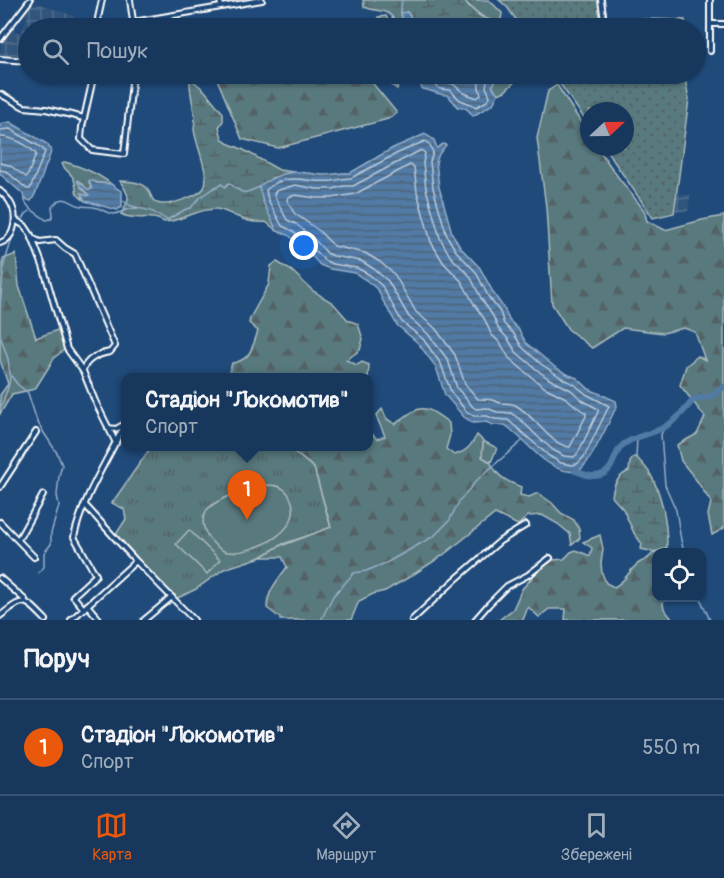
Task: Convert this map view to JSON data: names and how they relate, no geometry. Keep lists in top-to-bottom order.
{
  "north": "right",
  "page": {
    "search": "Пошук",
    "popup": ["Стадіон \"Локомотив\"", "Спорт"],
    "pins": "1",
    "heading": "Поруч",
    "list": [
      {
        "mark": "1",
        "name": "Стадіон \"Локомотив\"",
        "note": "Спорт",
        "value": "550 m"
      }
    ],
    "nav": ["Карта", "Маршрут", "Збережені"]
  }
}
